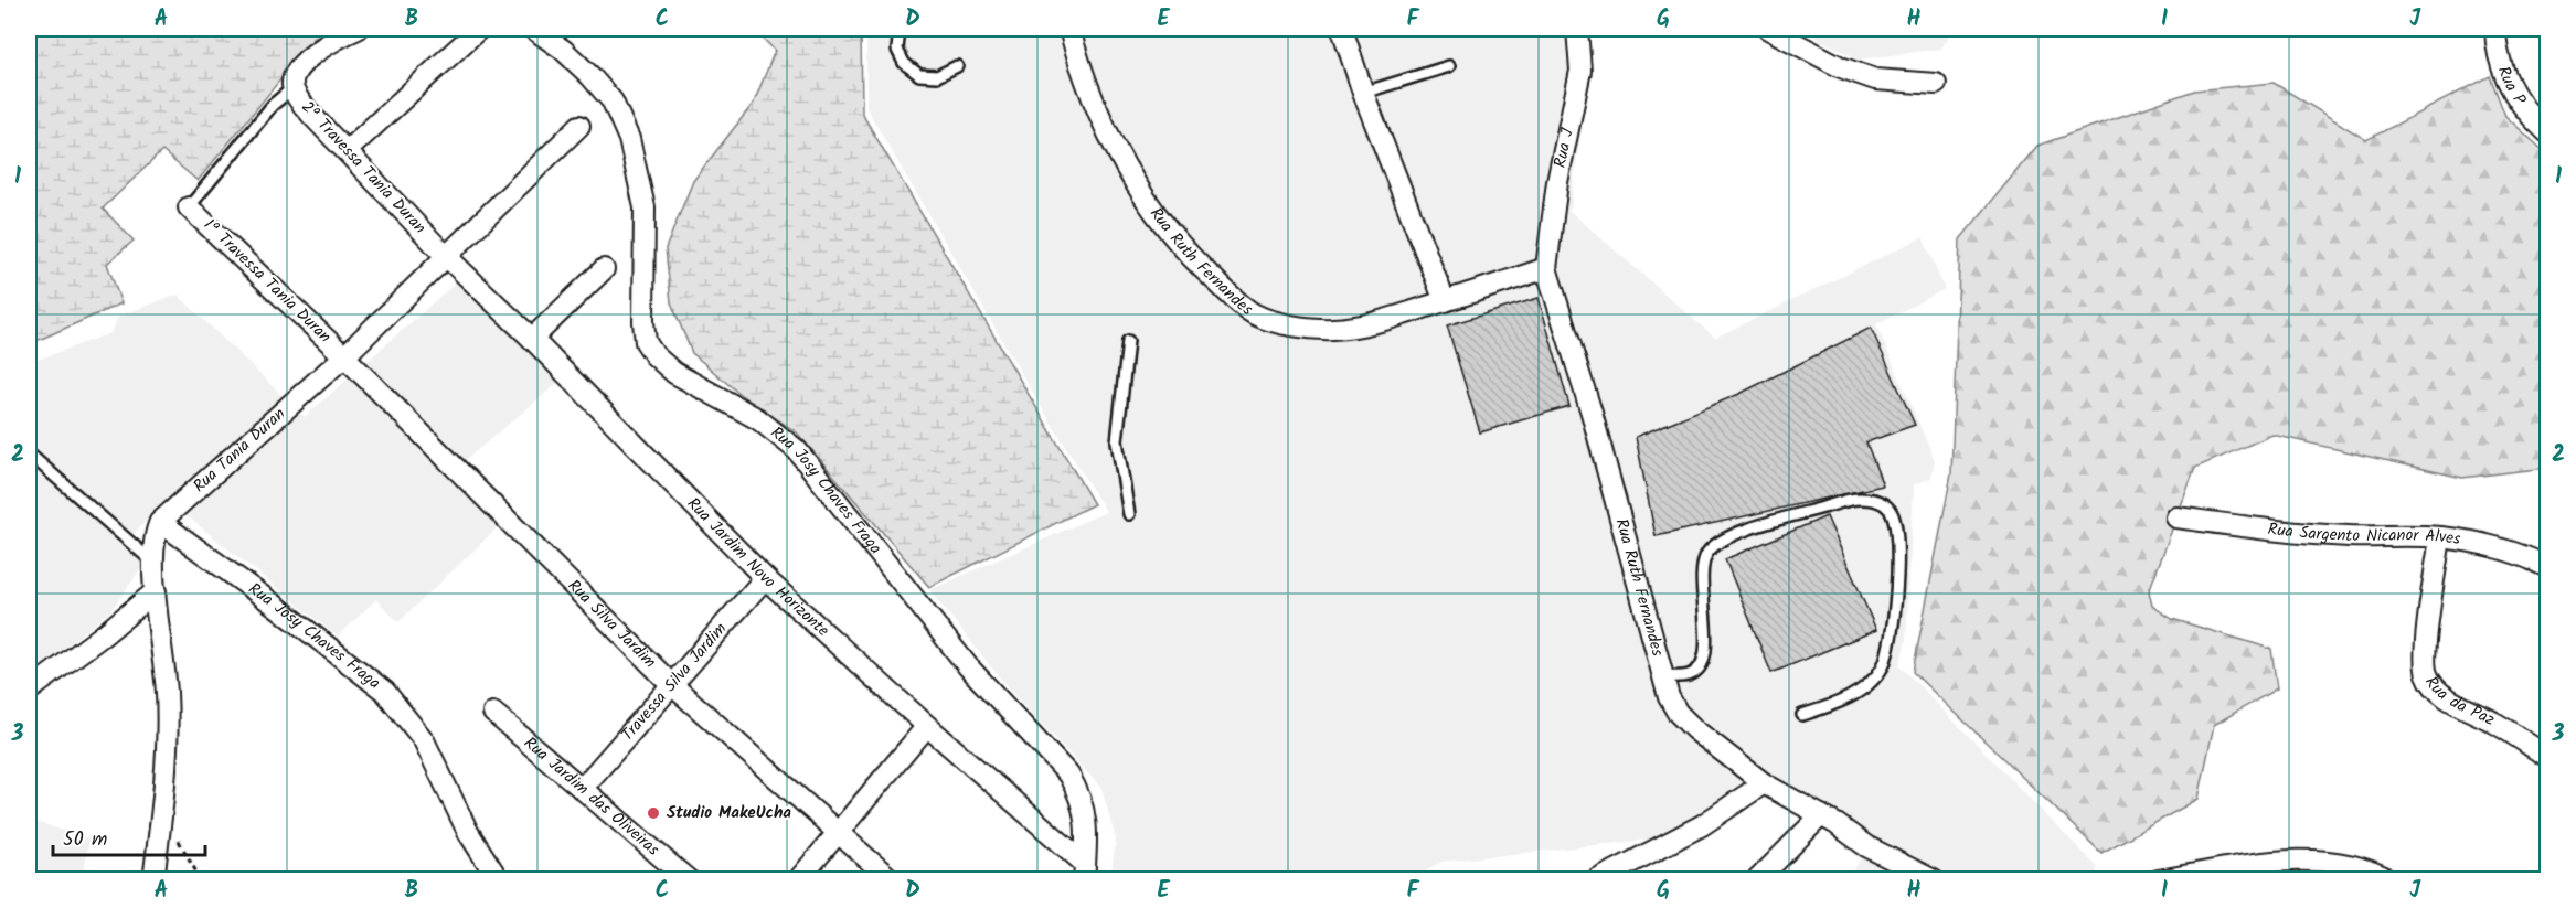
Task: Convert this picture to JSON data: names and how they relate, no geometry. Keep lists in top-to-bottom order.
{
  "streets": {
    "street": [
      "Rua P",
      "Rua J",
      "2ª Travessa Tania Duran",
      "Rua Ruth Fernandes",
      "1ª Travessa Tania Duran",
      "Rua Tania Duran",
      "Rua Josy Chaves Fraga",
      "Rua Sargento Nicanor Alves",
      "Rua Jardim Novo Horizonte",
      "Rua Silva Jardim",
      "Travessa Silva Jardim",
      "Rua da Paz",
      "Rua Jardim das Oliveiras"
    ]
  },
  "crossings": [
    ["Rua J", "Rua Ruth Fernandes"],
    ["2ª Travessa Tania Duran", "Rua Tania Duran"],
    ["2ª Travessa Tania Duran", "Rua Jardim Novo Horizonte"],
    ["1ª Travessa Tania Duran", "Rua Tania Duran"],
    ["1ª Travessa Tania Duran", "Rua Silva Jardim"],
    ["Rua Tania Duran", "Rua Josy Chaves Fraga"],
    ["Rua Tania Duran", "Rua Jardim Novo Horizonte"],
    ["Rua Tania Duran", "Rua Silva Jardim"],
    ["Rua Josy Chaves Fraga", "Rua Jardim Novo Horizonte"],
    ["Rua Sargento Nicanor Alves", "Rua da Paz"],
    ["Rua Jardim Novo Horizonte", "Travessa Silva Jardim"],
    ["Rua Silva Jardim", "Travessa Silva Jardim"],
    ["Travessa Silva Jardim", "Rua Jardim das Oliveiras"]
  ],
  "places": ["Studio MakeUcha"],
  "scale_bar": "50 m",
  "grid": {
    "columns": [
      "A",
      "B",
      "C",
      "D",
      "E",
      "F",
      "G",
      "H",
      "I",
      "J"
    ],
    "rows": ["1", "2", "3"]
  }
}
